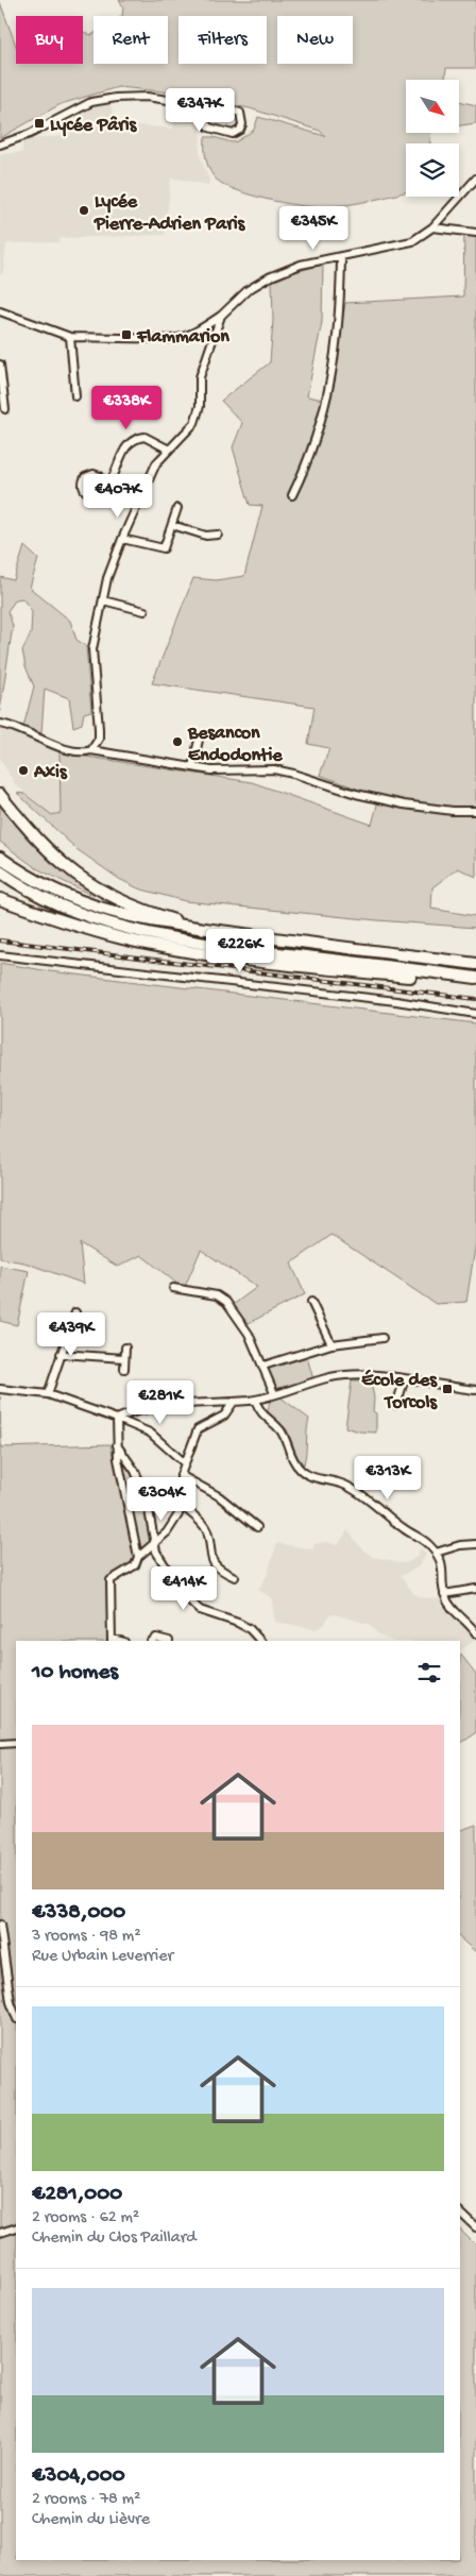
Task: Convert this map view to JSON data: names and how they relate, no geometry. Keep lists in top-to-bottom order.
{
  "places": {
    "transit": ["Lycée Pâris", "Flammarion", "École des Torcols"],
    "other": ["Lycée Pierre-Adrien Paris", "Besancon Endodontie", "Axis"]
  },
  "north": "bottom right",
  "page": {
    "chip": [
      "Buy",
      "Rent",
      "Filters",
      "New"
    ],
    "price": [
      "€347K",
      "€345K",
      "€338K",
      "€407K",
      "€226K",
      "€439K",
      "€281K",
      "€313K",
      "€304K",
      "€414K"
    ],
    "heading": "10 homes",
    "list": [
      {
        "name": "€338,000",
        "note": "3 rooms · 98 m² · Rue Urbain Leverrier"
      },
      {
        "name": "€281,000",
        "note": "2 rooms · 62 m² · Chemin du Clos Paillard"
      },
      {
        "name": "€304,000",
        "note": "2 rooms · 78 m² · Chemin du Lièvre"
      }
    ]
  }
}
